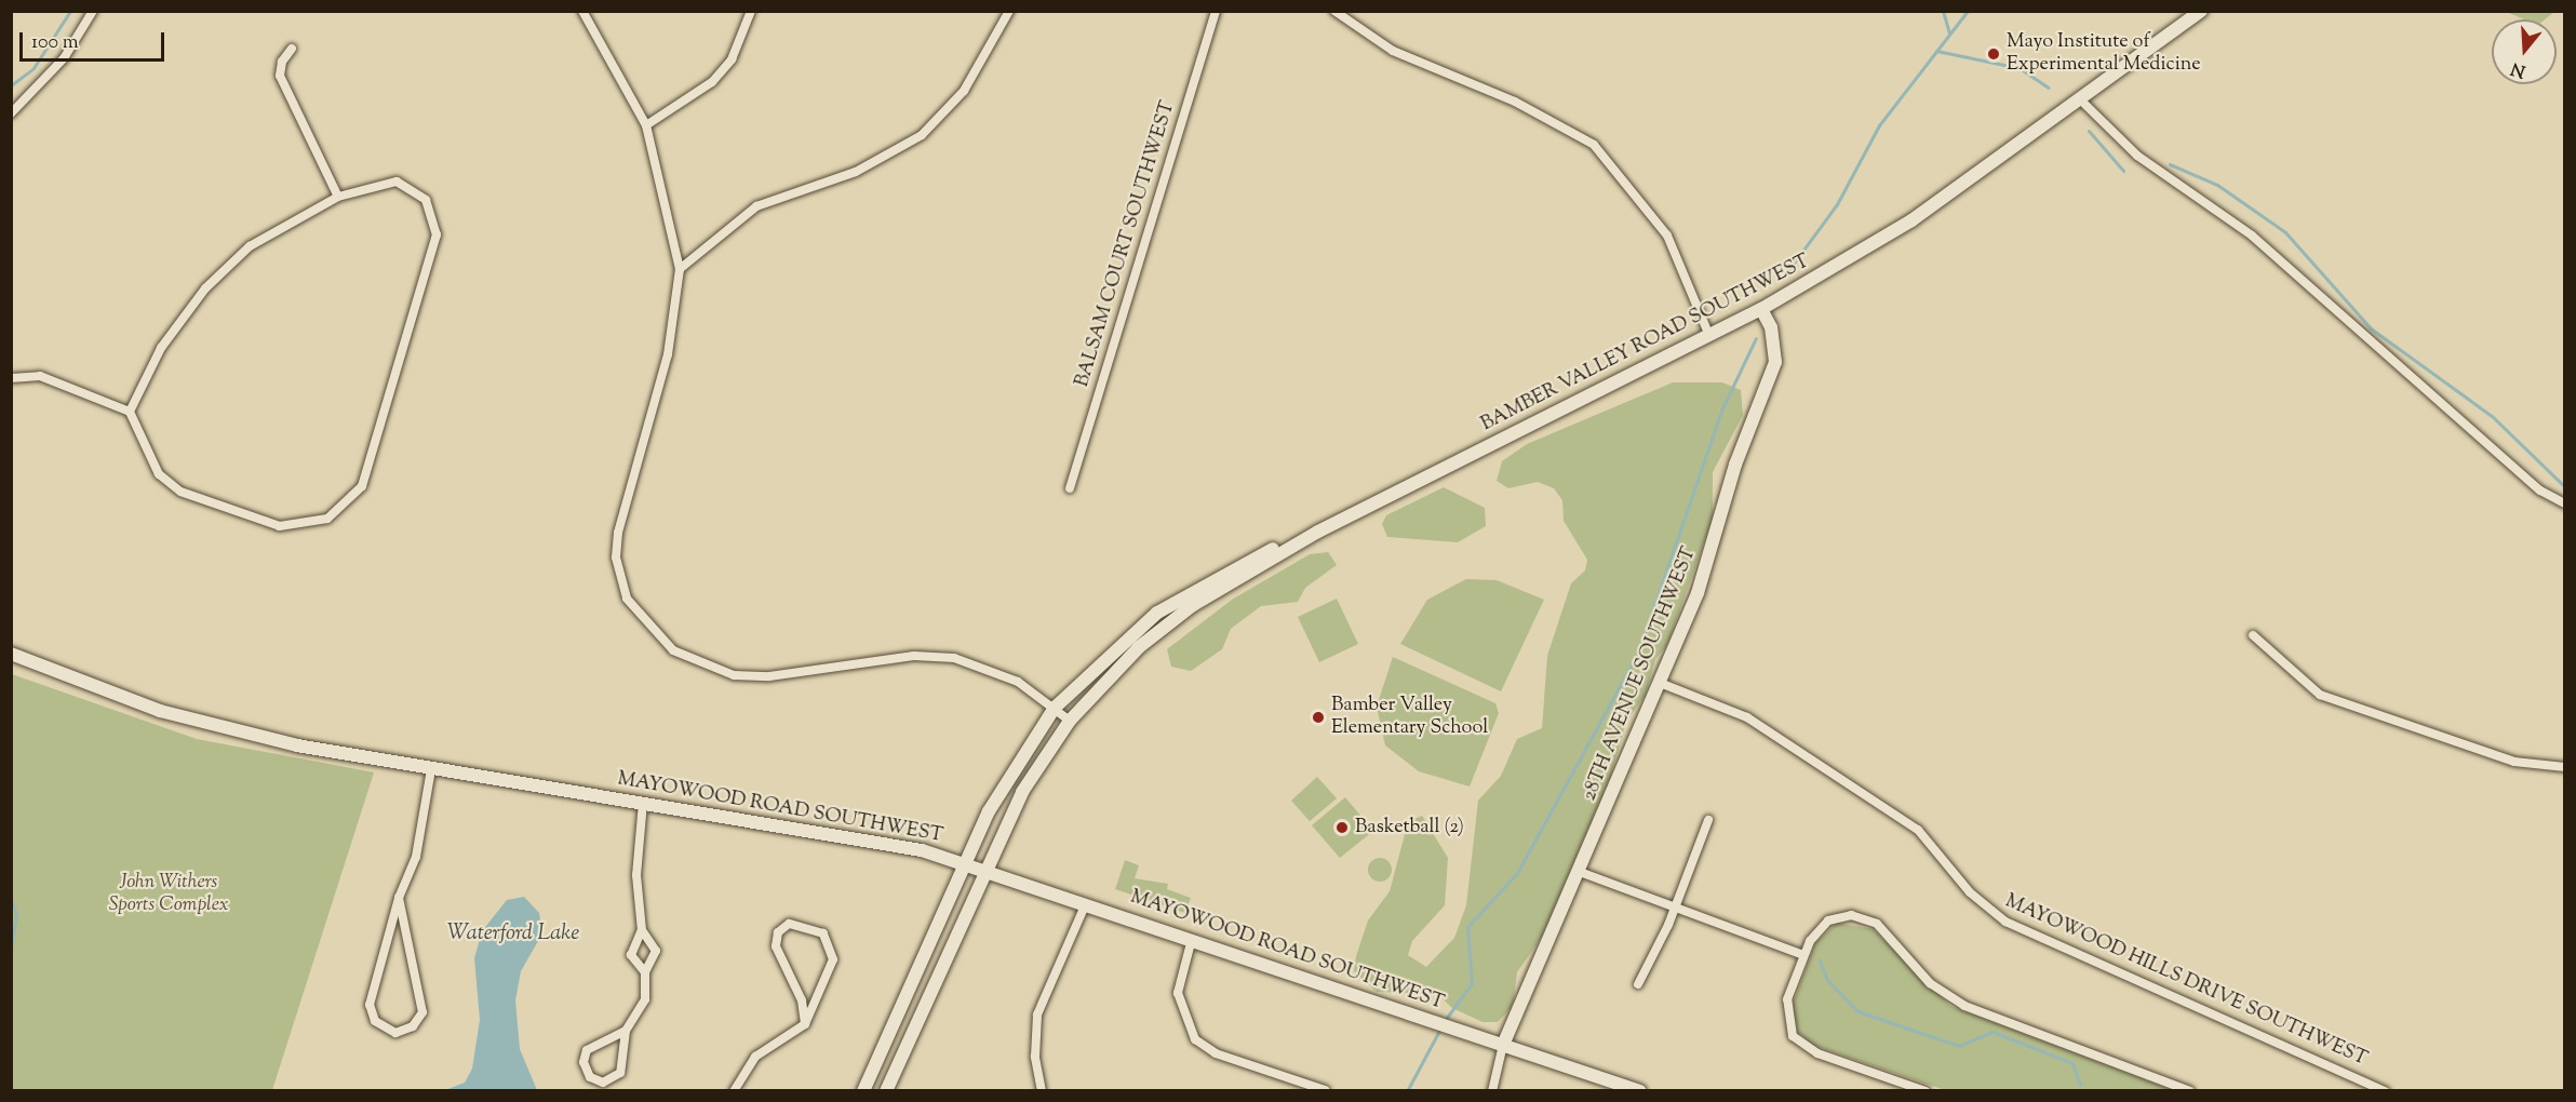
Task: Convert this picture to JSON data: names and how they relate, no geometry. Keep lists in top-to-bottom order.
{
  "streets": {
    "main road": ["BAMBER VALLEY ROAD SOUTHWEST", "28TH AVENUE SOUTHWEST", "MAYOWOOD ROAD SOUTHWEST"],
    "street": ["BALSAM COURT SOUTHWEST", "MAYOWOOD HILLS DRIVE SOUTHWEST"]
  },
  "crossings": [
    ["BAMBER VALLEY ROAD SOUTHWEST", "28TH AVENUE SOUTHWEST"],
    ["BAMBER VALLEY ROAD SOUTHWEST", "MAYOWOOD ROAD SOUTHWEST"],
    ["28TH AVENUE SOUTHWEST", "MAYOWOOD ROAD SOUTHWEST"],
    ["28TH AVENUE SOUTHWEST", "MAYOWOOD HILLS DRIVE SOUTHWEST"]
  ],
  "water": ["Waterford Lake"],
  "parks": ["John Withers Sports Complex"],
  "places": ["Mayo Institute of Experimental Medicine", "Bamber Valley Elementary School", "Basketball (2)"],
  "scale_bar": "100 m",
  "north": "bottom"
}
